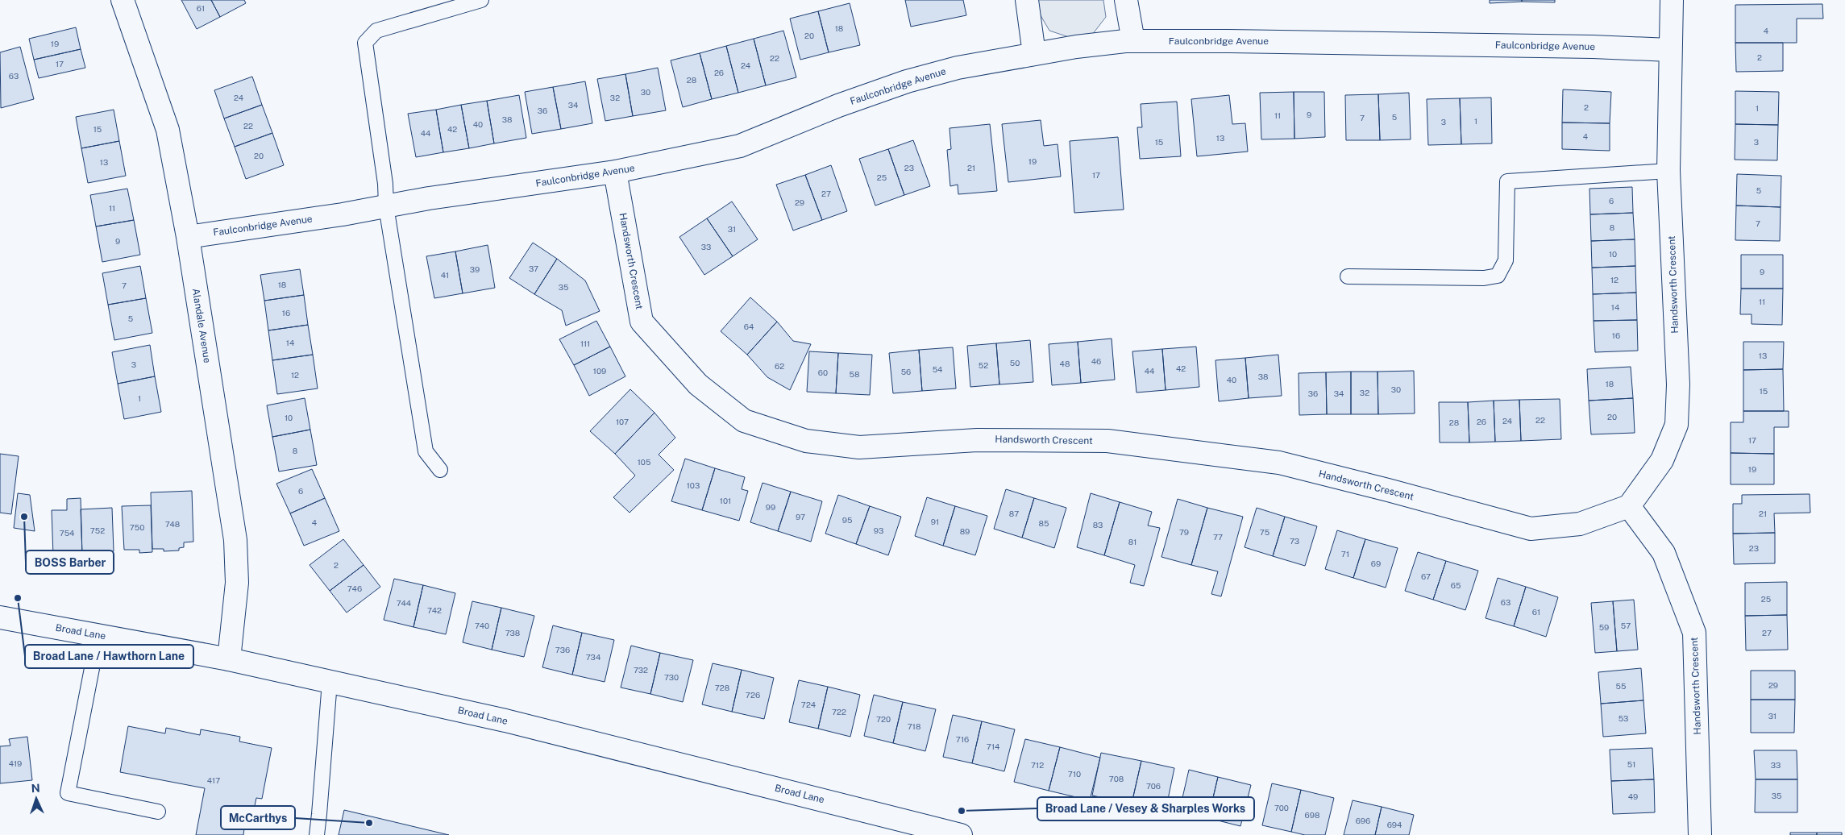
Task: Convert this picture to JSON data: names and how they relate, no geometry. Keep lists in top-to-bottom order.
{
  "streets": {
    "street": [
      "Faulconbridge Avenue",
      "Handsworth Crescent",
      "Alandale Avenue",
      "Broad Lane"
    ]
  },
  "crossings": [
    ["Faulconbridge Avenue", "Handsworth Crescent"],
    ["Faulconbridge Avenue", "Alandale Avenue"],
    ["Alandale Avenue", "Broad Lane"]
  ],
  "places": [
    "BOSS Barber",
    "Broad Lane / Hawthorn Lane",
    "Broad Lane / Vesey & Sharples Works",
    "McCarthys"
  ],
  "house_numbers": [
    "61",
    "18",
    "4",
    "20",
    "19",
    "2",
    "22",
    "17",
    "24",
    "26",
    "63",
    "28",
    "30",
    "24",
    "32",
    "34",
    "2",
    "1",
    "36",
    "9",
    "11",
    "5",
    "7",
    "38",
    "1",
    "3",
    "40",
    "22",
    "15",
    "42",
    "44",
    "4",
    "13",
    "15",
    "3",
    "20",
    "19",
    "13",
    "23",
    "21",
    "17",
    "25",
    "5",
    "27",
    "6",
    "29",
    "11",
    "7",
    "8",
    "31",
    "9",
    "33",
    "10",
    "37",
    "39",
    "9",
    "41",
    "12",
    "18",
    "7",
    "35",
    "11",
    "14",
    "16",
    "5",
    "64",
    "16",
    "14",
    "111",
    "13",
    "46",
    "50",
    "48",
    "3",
    "52",
    "62",
    "42",
    "54",
    "109",
    "44",
    "56",
    "60",
    "58",
    "12",
    "38",
    "40",
    "18",
    "30",
    "15",
    "32",
    "36",
    "34",
    "1",
    "20",
    "10",
    "22",
    "24",
    "107",
    "26",
    "28",
    "17",
    "8",
    "105",
    "19",
    "103",
    "6",
    "101",
    "99",
    "87",
    "21",
    "97",
    "95",
    "91",
    "4",
    "85",
    "748",
    "83",
    "750",
    "752",
    "93",
    "89",
    "79",
    "75",
    "754",
    "77",
    "73",
    "81",
    "23",
    "71",
    "69",
    "2",
    "67",
    "65",
    "746",
    "25",
    "63",
    "744",
    "742",
    "61",
    "740",
    "57",
    "59",
    "738",
    "27",
    "736",
    "734",
    "732",
    "730",
    "29",
    "55",
    "728",
    "726",
    "724",
    "722",
    "31",
    "53",
    "720",
    "718",
    "716",
    "714",
    "419",
    "51",
    "712",
    "33",
    "710",
    "708",
    "417",
    "706",
    "35",
    "49",
    "700",
    "698",
    "696",
    "694"
  ],
  "north": "top"
}
